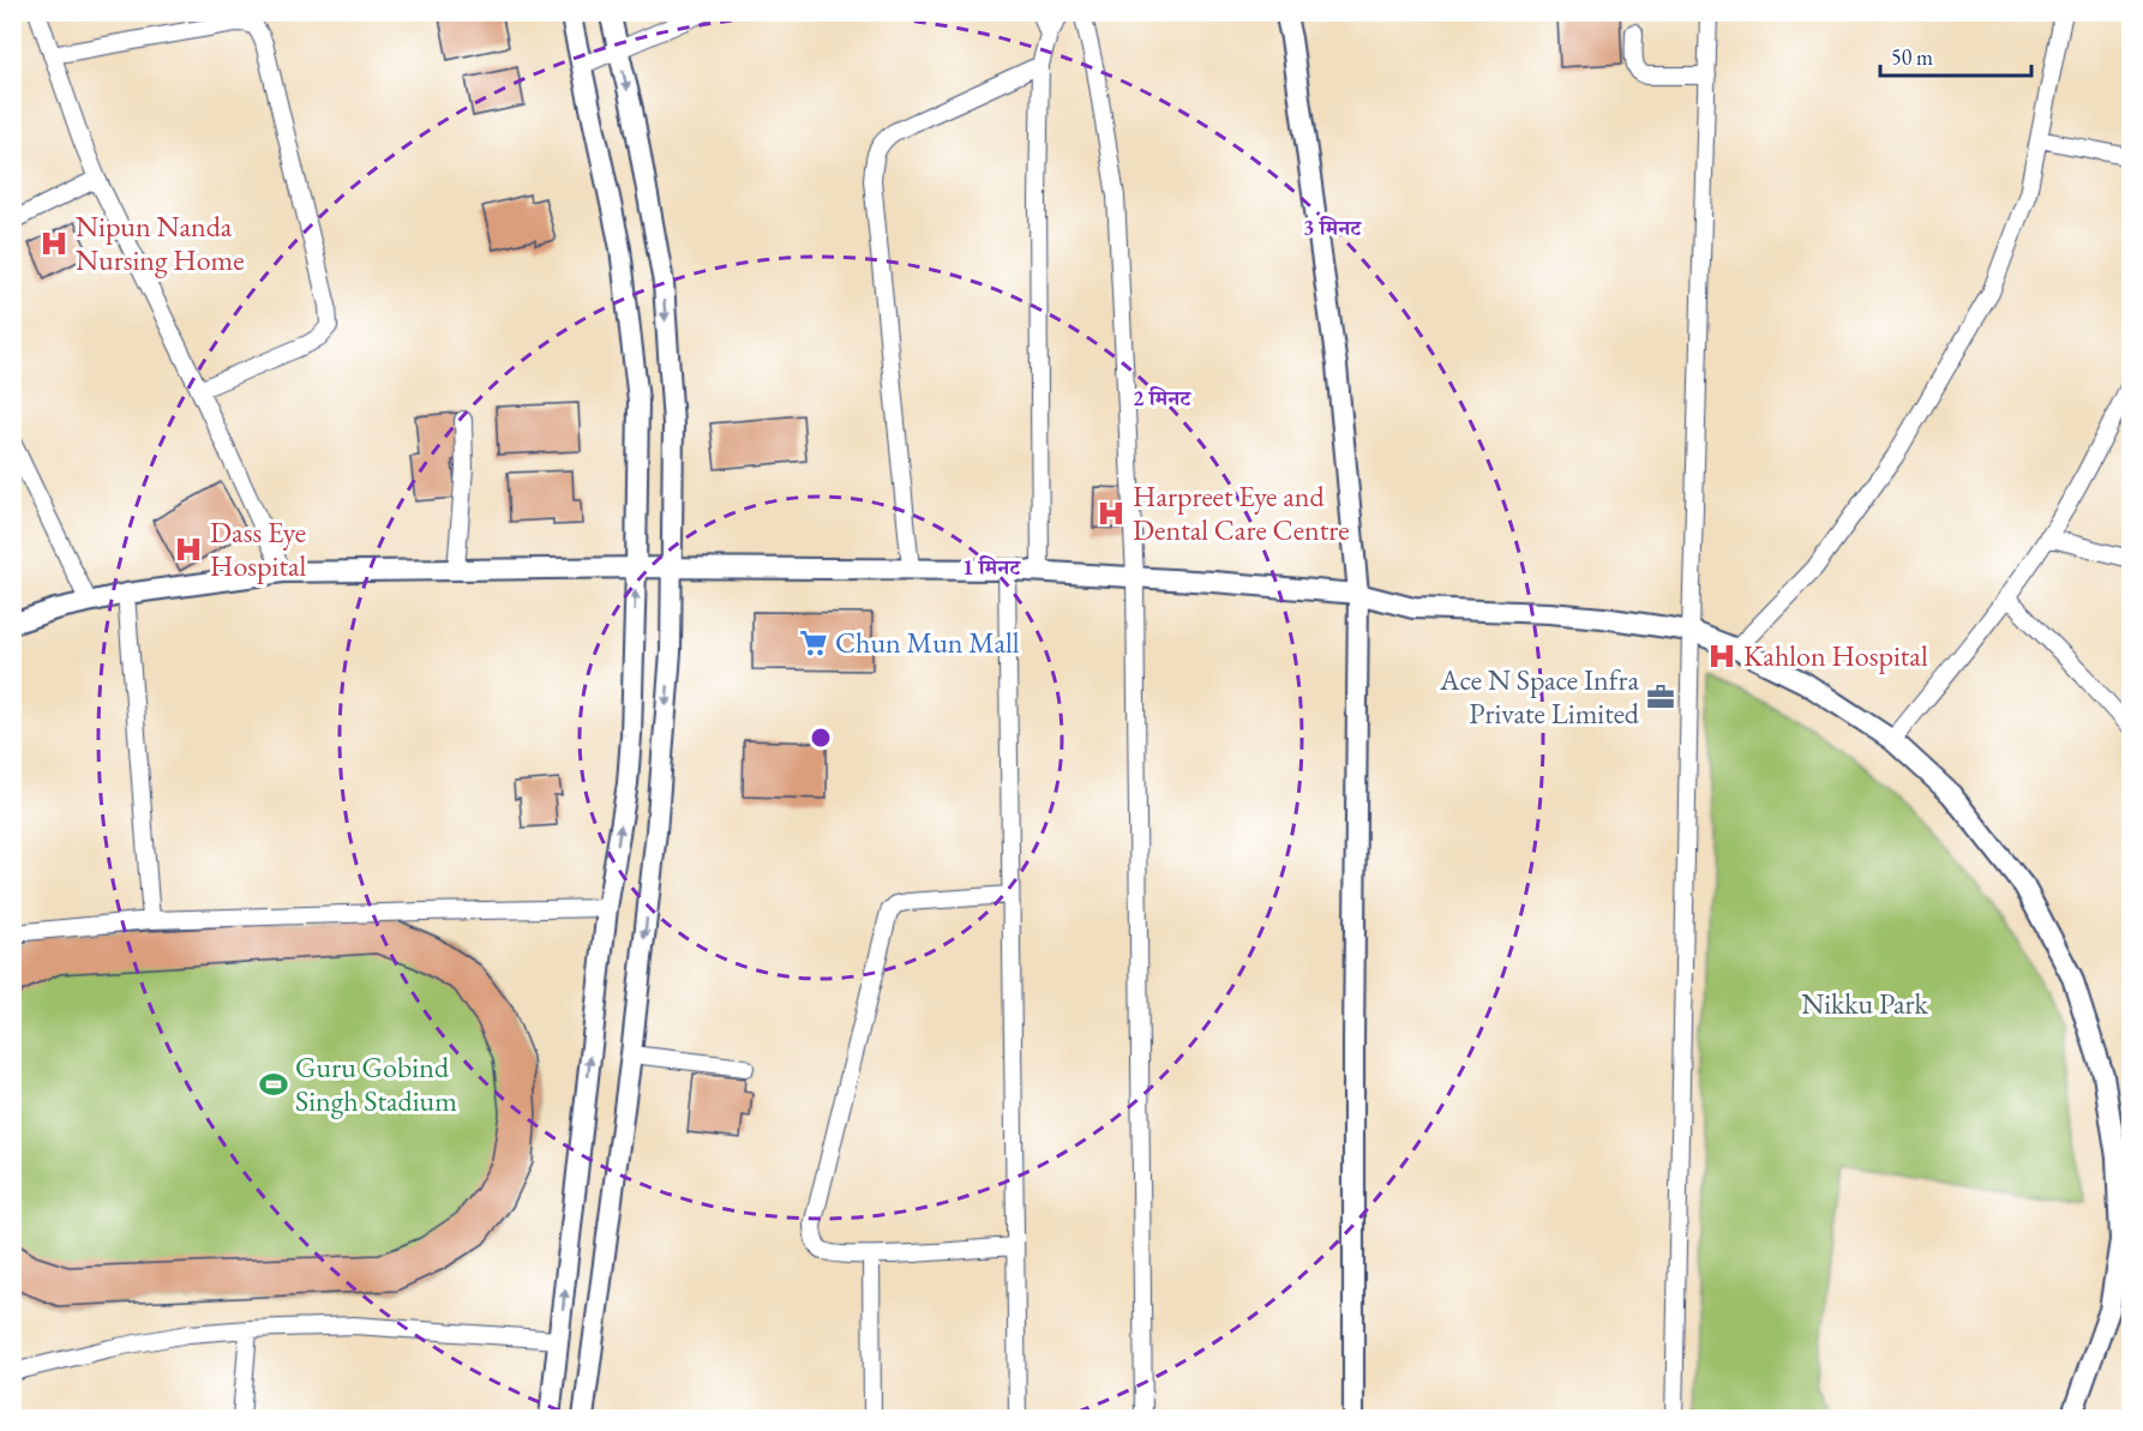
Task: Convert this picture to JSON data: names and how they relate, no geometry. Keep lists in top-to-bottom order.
{
  "parks": ["Nikku Park"],
  "places": {
    "hospital": [
      "Nipun Nanda Nursing Home",
      "Harpreet Eye and Dental Care Centre",
      "Dass Eye Hospital",
      "Kahlon Hospital"
    ],
    "supermarket": ["Chun Mun Mall"],
    "office": ["Ace N Space Infra Private Limited"],
    "sports": ["Guru Gobind Singh Stadium"]
  },
  "scale_bar": "50 m",
  "rings": ["3 मिनट", "2 मिनट", "1 मिनट"]
}
